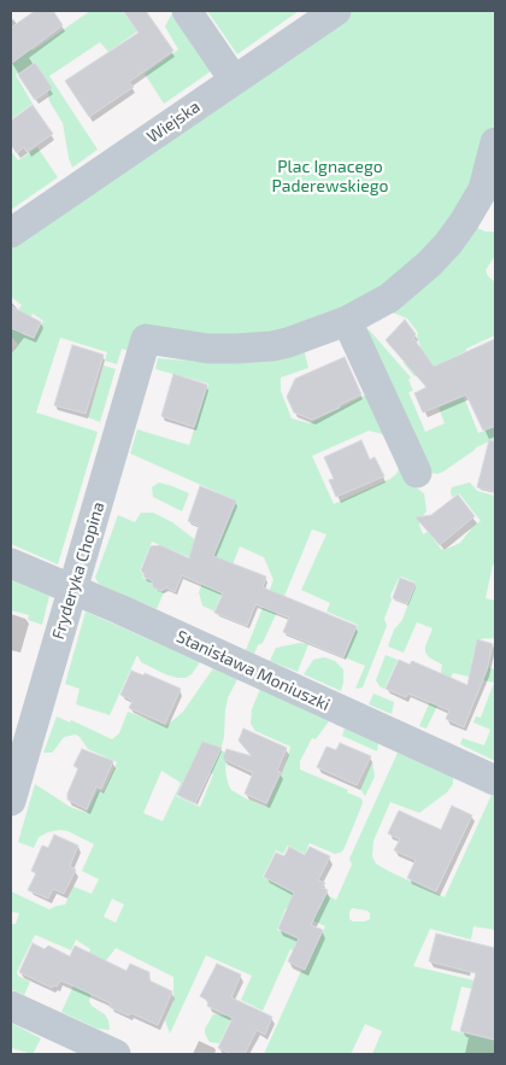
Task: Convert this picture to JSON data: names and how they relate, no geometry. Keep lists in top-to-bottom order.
{
  "streets": {
    "street": ["Wiejska", "Fryderyka Chopina", "Stanisława Moniuszki"]
  },
  "crossings": [
    ["Fryderyka Chopina", "Stanisława Moniuszki"]
  ],
  "parks": ["Plac Ignacego Paderewskiego"]
}
